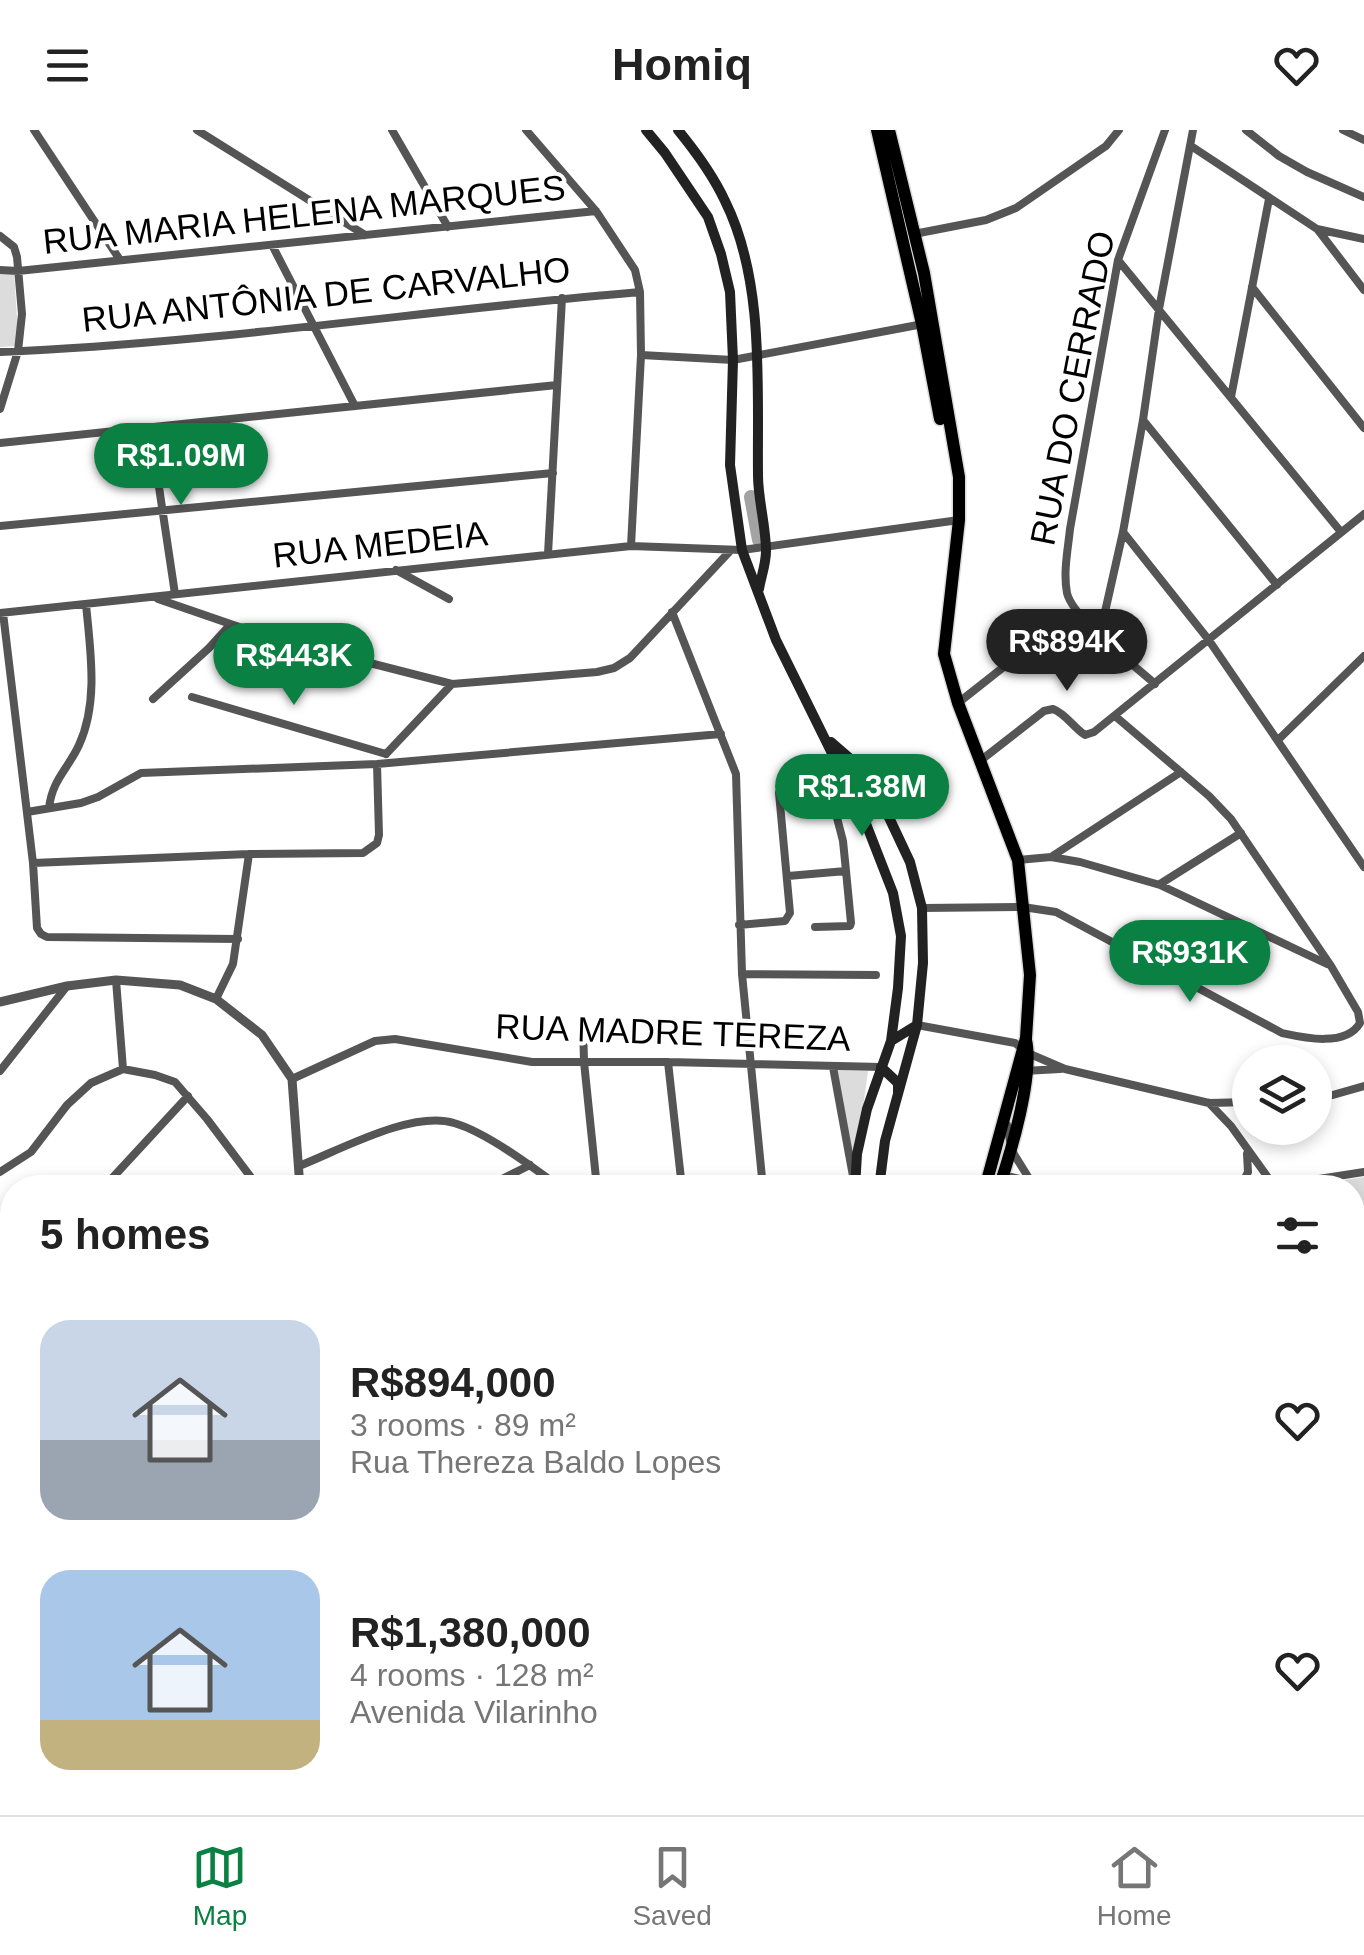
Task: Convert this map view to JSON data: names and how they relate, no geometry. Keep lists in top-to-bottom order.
{
  "streets": {
    "street": [
      "RUA MARIA HELENA MARQUES",
      "RUA ANTÔNIA DE CARVALHO",
      "RUA DO CERRADO",
      "RUA MEDEIA",
      "RUA MADRE TEREZA"
    ]
  },
  "page": {
    "header": "Homiq",
    "price": [
      "R$1.09M",
      "R$894K",
      "R$443K",
      "R$1.38M",
      "R$931K"
    ],
    "heading": "5 homes",
    "list": [
      {
        "name": "R$894,000",
        "note": "3 rooms · 89 m² · Rua Thereza Baldo Lopes"
      },
      {
        "name": "R$1,380,000",
        "note": "4 rooms · 128 m² · Avenida Vilarinho"
      }
    ],
    "tabs": ["Map", "Saved", "Home"]
  }
}
